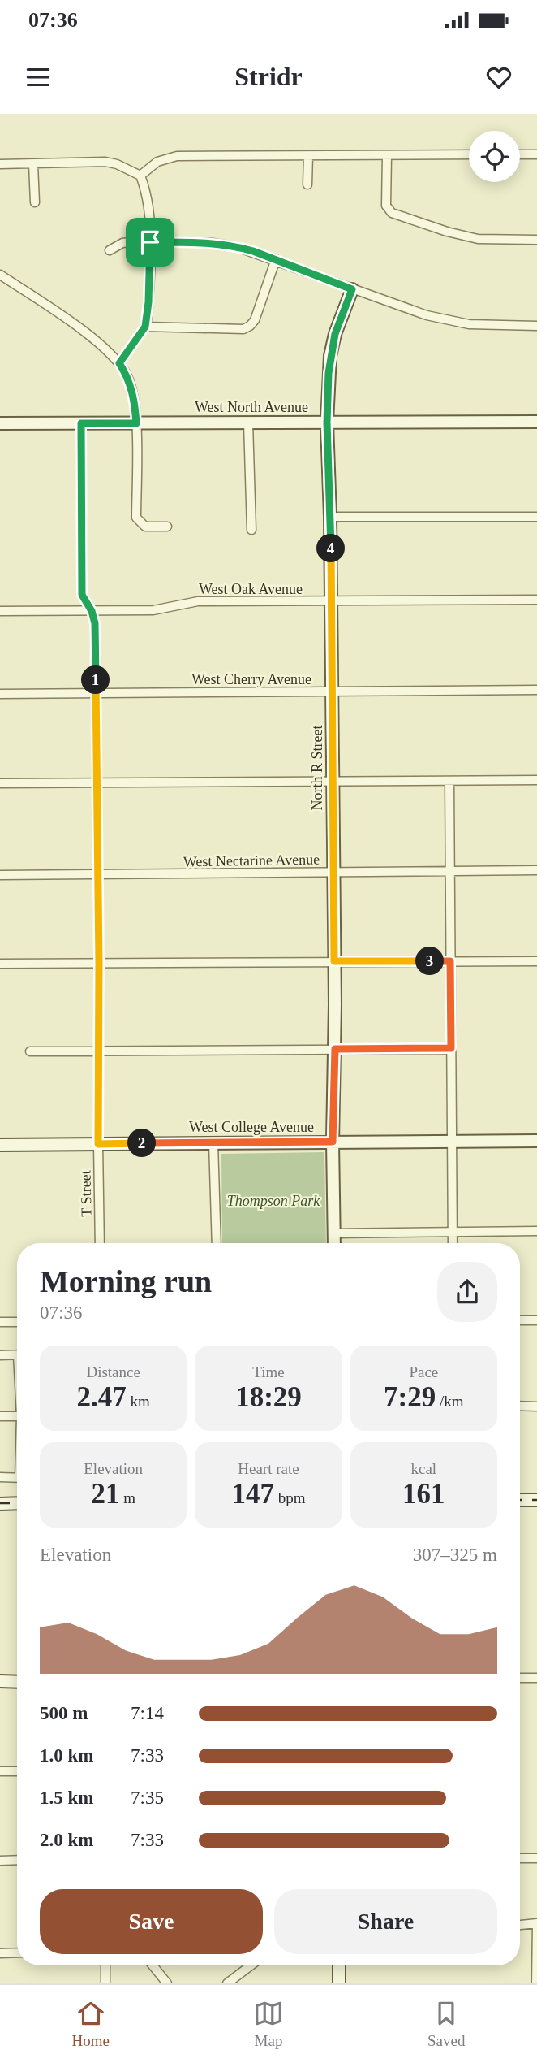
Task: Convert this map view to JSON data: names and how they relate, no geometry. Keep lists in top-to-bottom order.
{
  "streets": {
    "street": [
      "West North Avenue",
      "West Oak Avenue",
      "West Cherry Avenue",
      "North R Street",
      "West Nectarine Avenue",
      "West College Avenue",
      "T Street"
    ]
  },
  "crossings": [
    ["West North Avenue", "North R Street"],
    ["West North Avenue", "T Street"],
    ["West Oak Avenue", "North R Street"],
    ["West Oak Avenue", "T Street"],
    ["West Cherry Avenue", "North R Street"],
    ["West Cherry Avenue", "T Street"],
    ["North R Street", "West Nectarine Avenue"],
    ["North R Street", "West College Avenue"],
    ["West Nectarine Avenue", "T Street"],
    ["West College Avenue", "T Street"]
  ],
  "parks": ["Thompson Park"],
  "page": {
    "status": "07:36",
    "header": "Stridr",
    "pins": [
      "4",
      "1",
      "3",
      "2"
    ],
    "heading": ["Morning run", "07:36"],
    "stats": [
      ["Distance", "2.47 km"],
      ["Time", "18:29"],
      ["Pace", "7:29 /km"],
      ["Elevation", "21 m"],
      ["Heart rate", "147 bpm"],
      ["kcal", "161"]
    ],
    "chart": ["Elevation", "307–325 m"],
    "list": [
      {
        "name": "500 m",
        "note": "7:14"
      },
      {
        "name": "1.0 km",
        "note": "7:33"
      },
      {
        "name": "1.5 km",
        "note": "7:35"
      },
      {
        "name": "2.0 km",
        "note": "7:33"
      }
    ],
    "buttons": ["Save", "Share"],
    "tabs": ["Home", "Map", "Saved"]
  }
}
